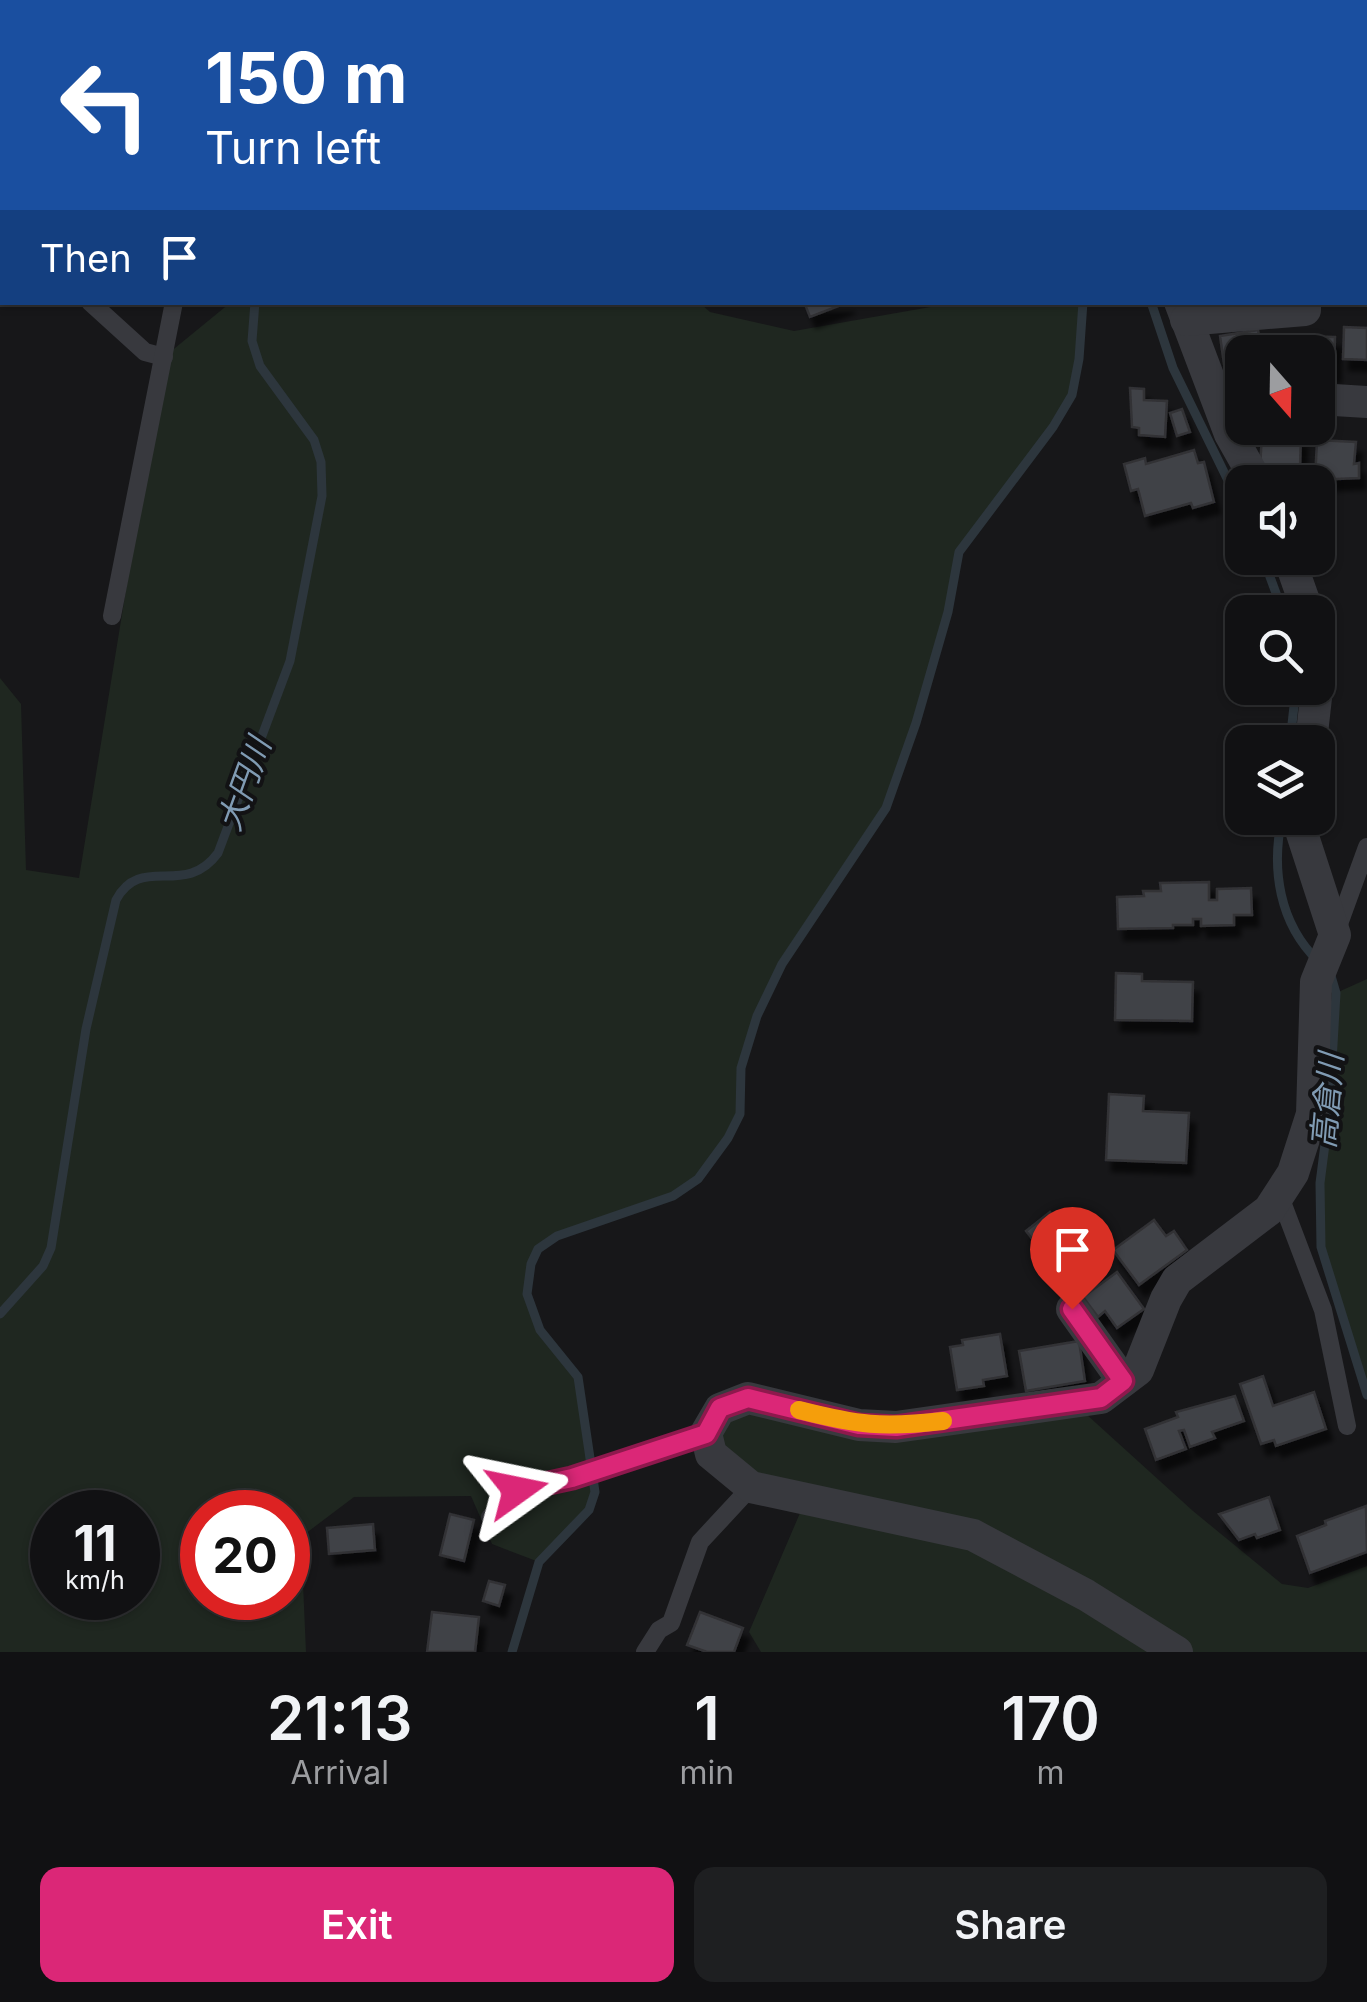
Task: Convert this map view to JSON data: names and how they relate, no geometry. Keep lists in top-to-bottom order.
{
  "water": ["大円川", "高倉川"],
  "north": "bottom",
  "page": {
    "turn": ["150 m", "Turn left"],
    "then": "Then",
    "speed": "11 km/h",
    "limit": "20",
    "eta": [
      "21:13",
      "Arrival",
      "1",
      "min",
      "170",
      "m"
    ],
    "buttons": ["Exit", "Share"]
  }
}
